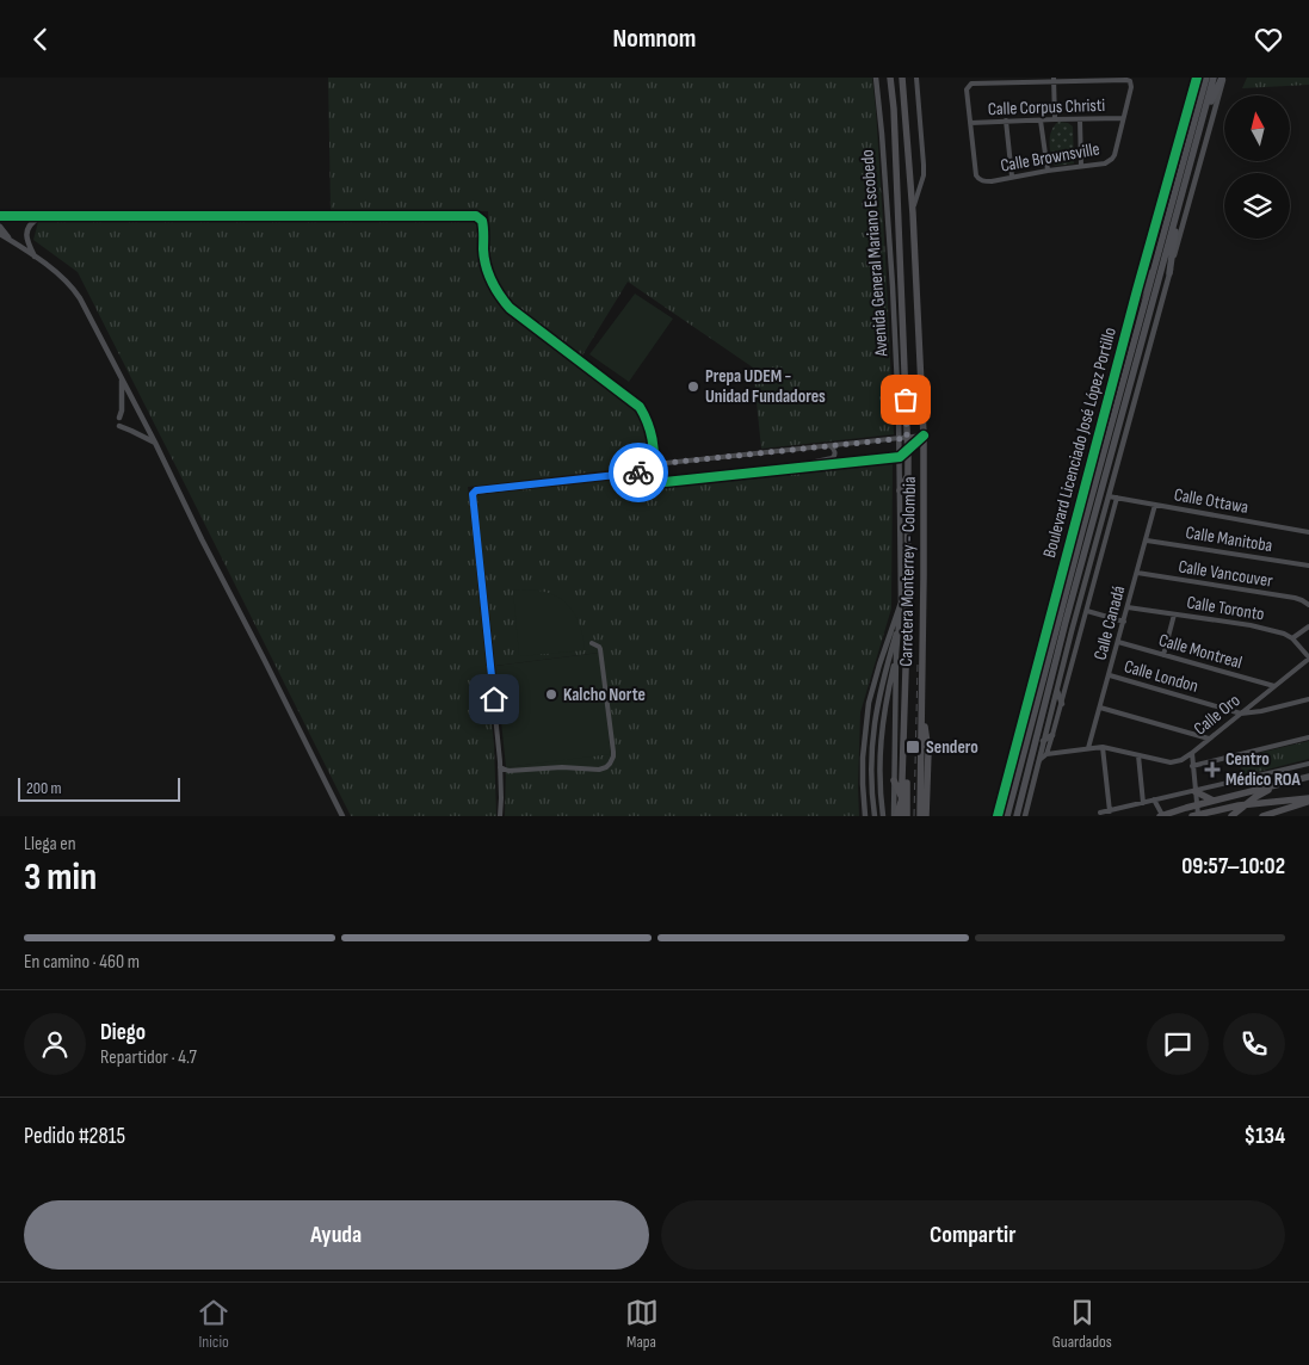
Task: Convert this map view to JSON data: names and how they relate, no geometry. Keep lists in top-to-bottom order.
{
  "streets": {
    "highway": ["Boulevard Licenciado José López Portillo"],
    "main road": ["Carretera Monterrey - Colombia"],
    "street": [
      "Calle Corpus Christi",
      "Calle Brownsville",
      "Avenida General Mariano Escobedo",
      "Calle Ottawa",
      "Calle Manitoba",
      "Calle Vancouver",
      "Calle Toronto",
      "Calle Canadá",
      "Calle Montreal",
      "Calle London",
      "Calle Oro"
    ]
  },
  "crossings": [
    ["Calle Corpus Christi", "Calle Brownsville"],
    ["Avenida General Mariano Escobedo", "Carretera Monterrey - Colombia"],
    ["Calle Ottawa", "Calle Canadá"],
    ["Calle Manitoba", "Calle Canadá"],
    ["Calle Vancouver", "Calle Canadá"],
    ["Calle Toronto", "Calle Canadá"],
    ["Calle Canadá", "Calle Montreal"],
    ["Calle Canadá", "Calle London"],
    ["Calle Montreal", "Calle Oro"],
    ["Calle London", "Calle Oro"]
  ],
  "places": {
    "other": ["Prepa UDEM - Unidad Fundadores", "Kalcho Norte"],
    "transit": ["Sendero"],
    "health": ["Centro Médico ROA"]
  },
  "scale_bar": "200 m",
  "north": "top",
  "page": {
    "header": "Nomnom",
    "scale": "200 m",
    "heading": ["3 min", "Llega en", "09:57–10:02"],
    "panel": [
      "Diego",
      "Repartidor · 4.7",
      "Pedido #2815",
      "$134"
    ],
    "bar": "En camino · 460 m",
    "buttons": ["Ayuda", "Compartir"],
    "tabs": ["Inicio", "Mapa", "Guardados"]
  }
}
